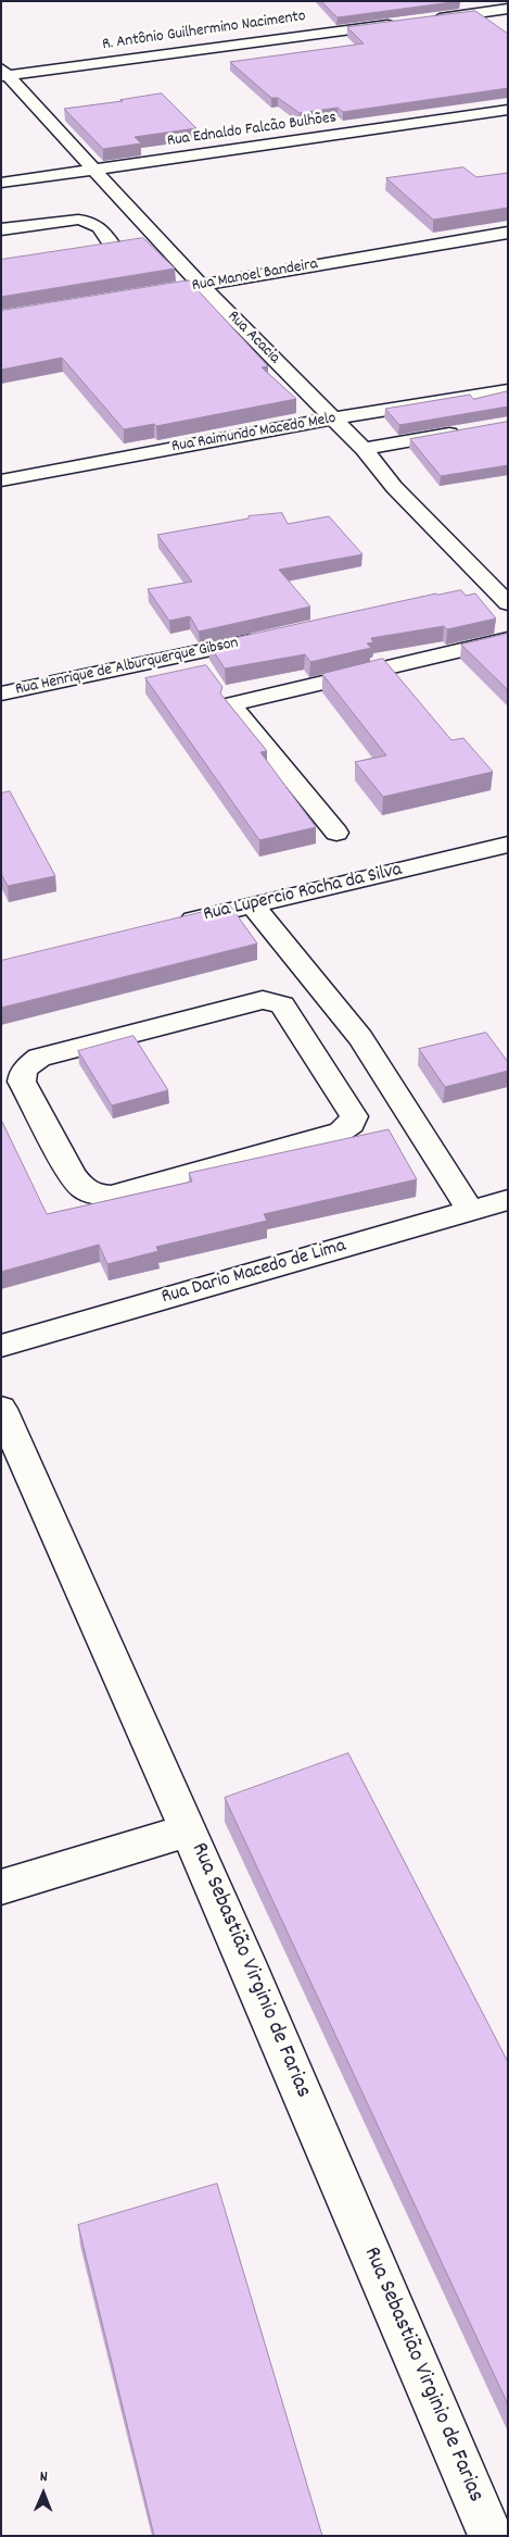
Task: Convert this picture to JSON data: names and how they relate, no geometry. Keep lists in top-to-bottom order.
{
  "streets": {
    "street": [
      "R. Antônio Guilhermino Nacimento",
      "Rua Ednaldo Falcão Bulhões",
      "Rua Manoel Bandeira",
      "Rua Acacia",
      "Rua Raimundo Macedo Melo",
      "Rua Henrique de Alburquerque Gibson",
      "Rua Lupercio Rocha da Silva",
      "Rua Dario Macedo de Lima",
      "Rua Sebastião Virginio de Farias"
    ]
  },
  "crossings": [
    ["R. Antônio Guilhermino Nacimento", "Rua Acacia"],
    ["Rua Ednaldo Falcão Bulhões", "Rua Acacia"],
    ["Rua Manoel Bandeira", "Rua Acacia"],
    ["Rua Acacia", "Rua Raimundo Macedo Melo"]
  ],
  "north": "top"
}
